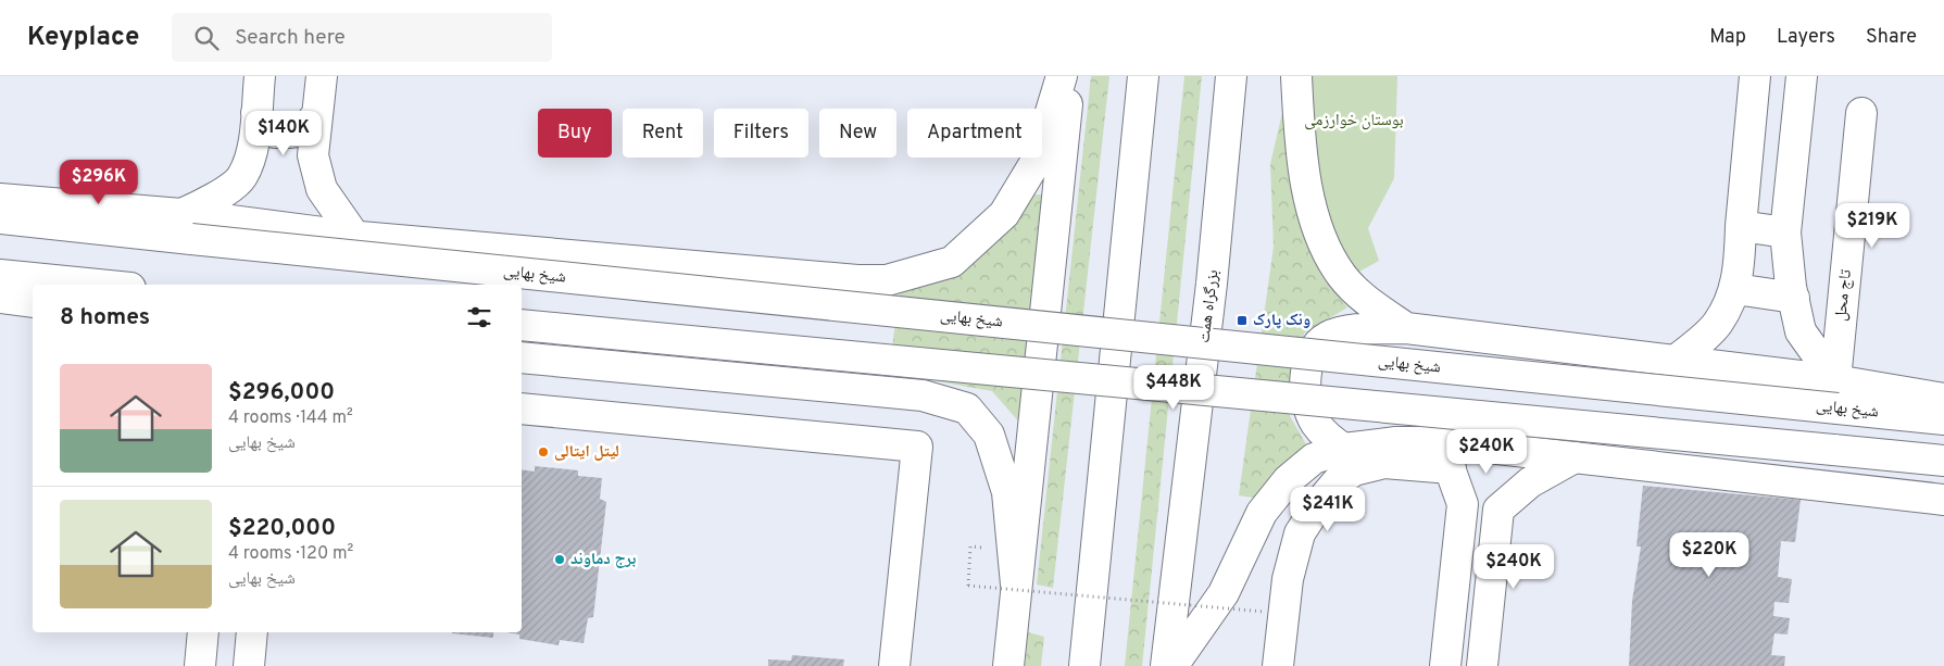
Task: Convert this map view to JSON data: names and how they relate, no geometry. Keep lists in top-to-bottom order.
{
  "streets": {
    "main road": ["شیخ بهایی", "تاج محل", "بزرگراه همت"]
  },
  "crossings": [
    ["شیخ بهایی", "تاج محل"]
  ],
  "parks": ["بوستان خوارزمی"],
  "places": {
    "transit": ["ونک پارک"],
    "other": ["لیتل ایتالی", "برج دماوند"]
  },
  "page": {
    "header": "Keyplace",
    "search": "Search here",
    "nav": ["Map", "Layers", "Share"],
    "chip": [
      "Buy",
      "Rent",
      "Filters",
      "New",
      "Apartment"
    ],
    "price": [
      "$140K",
      "$296K",
      "$219K",
      "$448K",
      "$240K",
      "$241K",
      "$220K",
      "$240K"
    ],
    "heading": "8 homes",
    "list": [
      {
        "name": "$296,000",
        "note": "4 rooms · 144 m² · شیخ بهایی"
      },
      {
        "name": "$220,000",
        "note": "4 rooms · 120 m² · شیخ بهایی"
      }
    ]
  }
}
